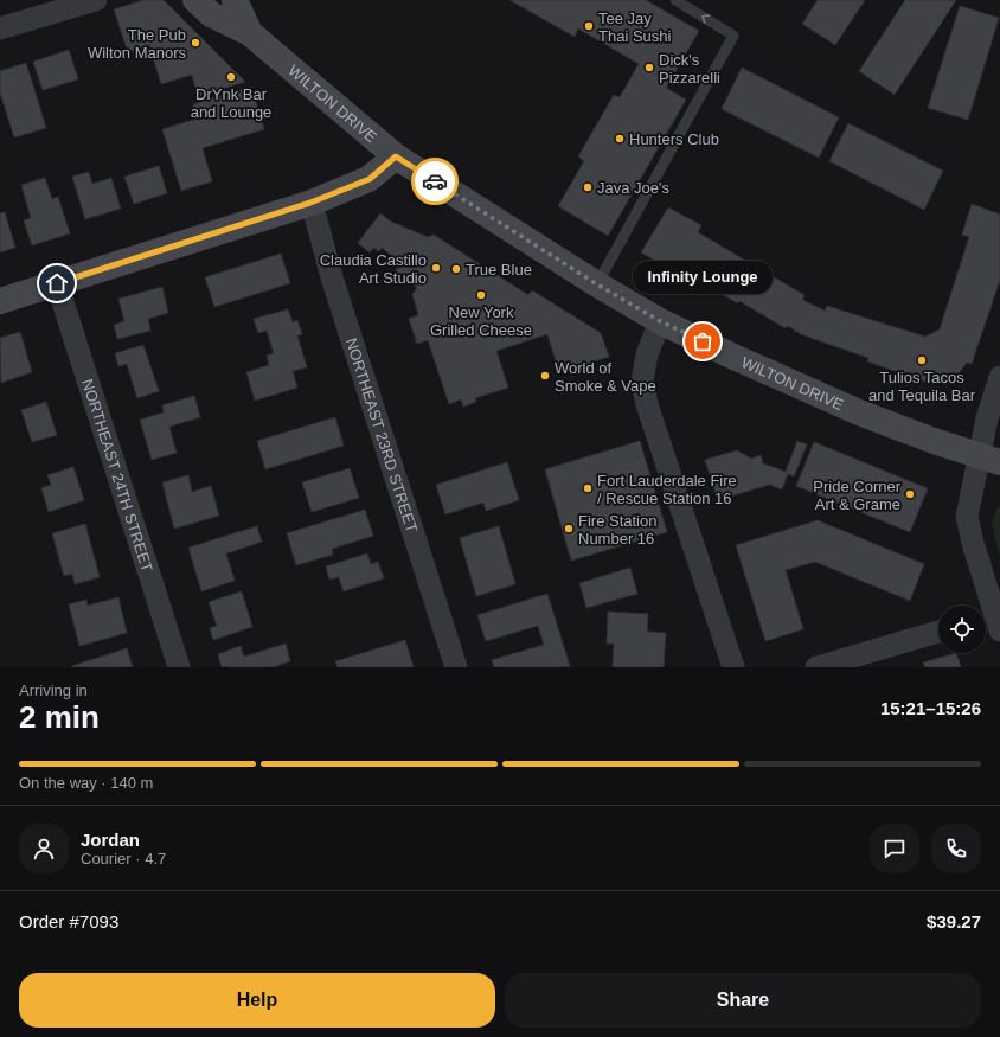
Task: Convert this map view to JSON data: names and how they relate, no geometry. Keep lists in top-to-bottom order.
{
  "streets": {
    "main road": ["WILTON DRIVE"],
    "street": ["NORTHEAST 23RD STREET", "NORTHEAST 24TH STREET"]
  },
  "places": [
    "Tee Jay Thai Sushi",
    "The Pub Wilton Manors",
    "Dick's Pizzarelli",
    "DrYnk Bar and Lounge",
    "Hunters Club",
    "Java Joe's",
    "Claudia Castillo Art Studio",
    "True Blue",
    "New York Grilled Cheese",
    "Infinity Lounge",
    "Tulios Tacos and Tequila Bar",
    "World of Smoke & Vape",
    "Fort Lauderdale Fire / Rescue Station 16",
    "Pride Corner Art & Grame",
    "Fire Station Number 16"
  ],
  "page": {
    "bubble": "Infinity Lounge",
    "heading": ["2 min", "Arriving in", "15:21–15:26"],
    "panel": [
      "Jordan",
      "Courier · 4.7",
      "Order #7093",
      "$39.27"
    ],
    "bar": "On the way · 140 m",
    "buttons": ["Help", "Share"]
  }
}
